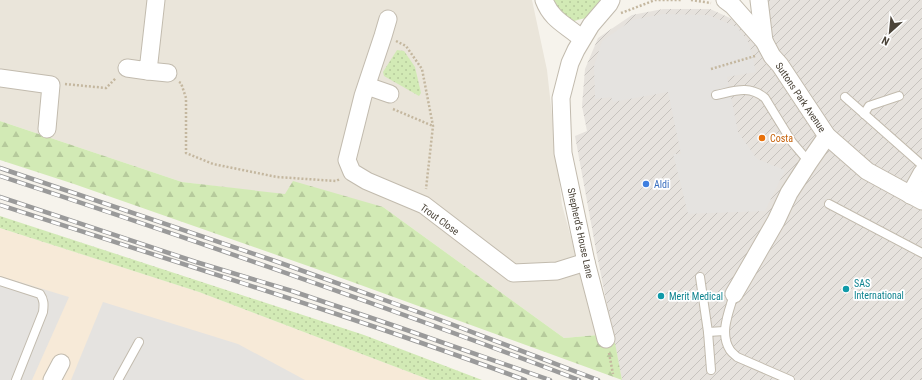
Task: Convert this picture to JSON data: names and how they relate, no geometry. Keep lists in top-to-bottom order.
{
  "streets": {
    "street": ["Suttons Park Avenue", "Trout Close", "Shepherd's House Lane"]
  },
  "crossings": [
    ["Trout Close", "Shepherd's House Lane"]
  ],
  "places": [
    "Costa",
    "Aldi",
    "SAS International",
    "Merit Medical"
  ],
  "north": "bottom left"
}
